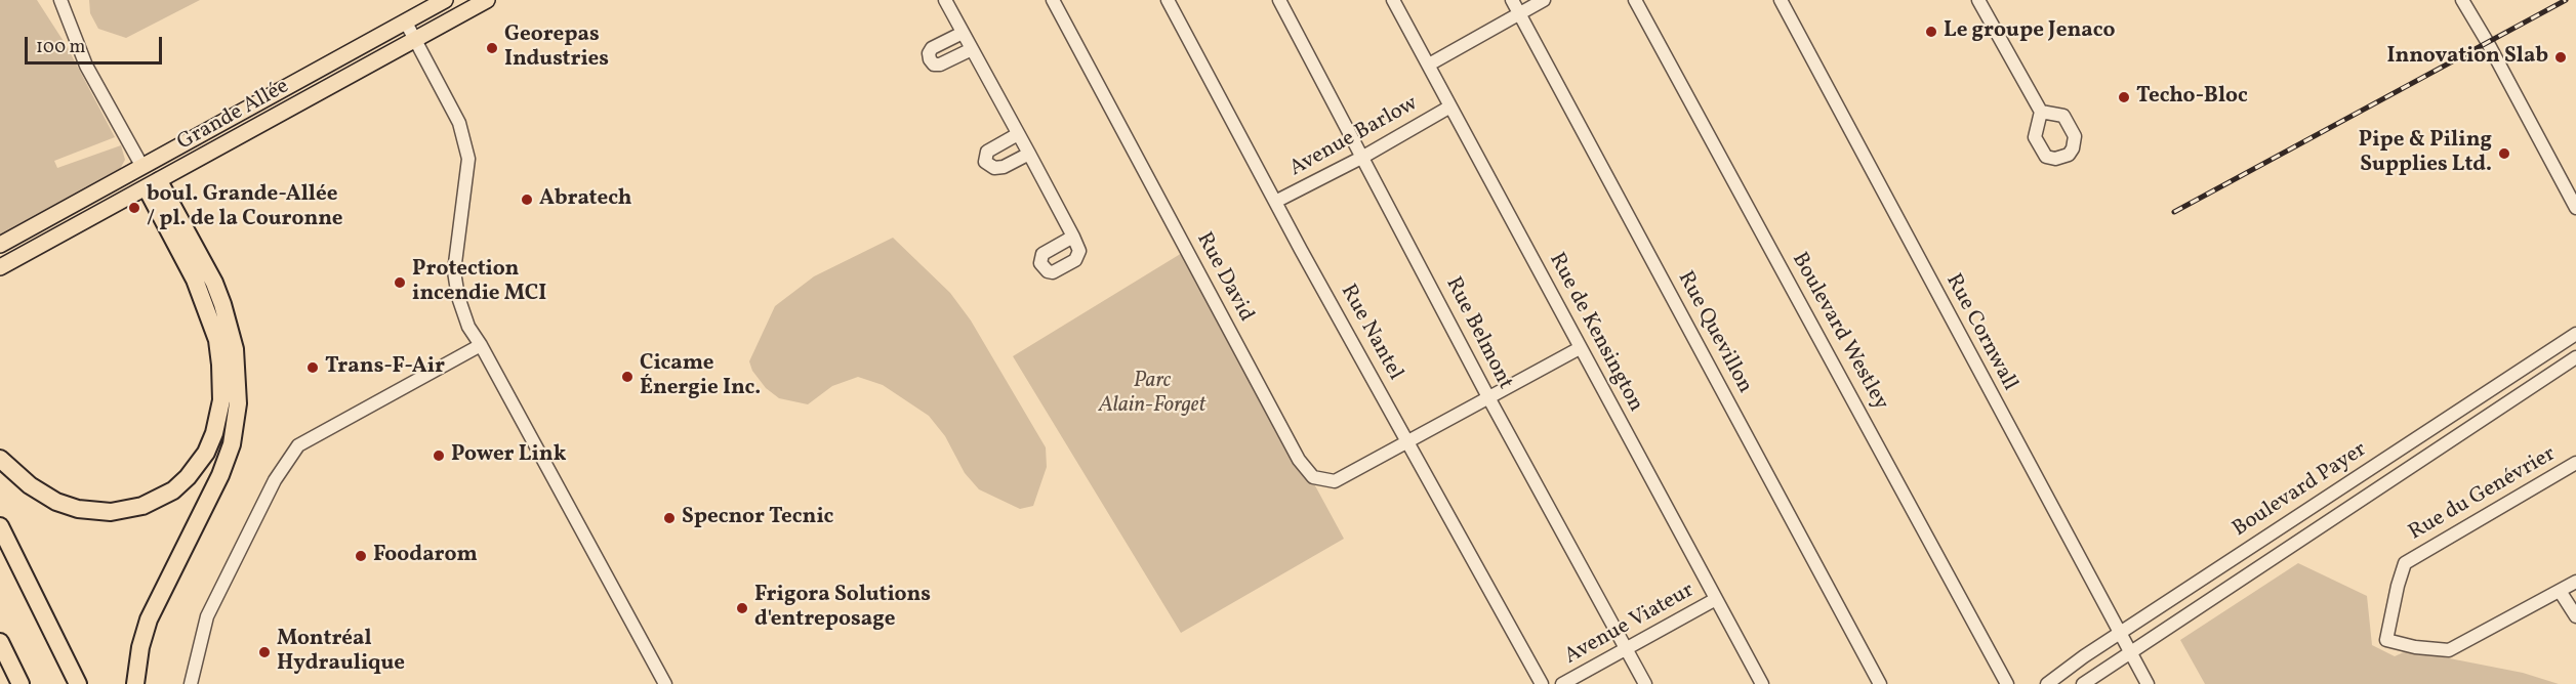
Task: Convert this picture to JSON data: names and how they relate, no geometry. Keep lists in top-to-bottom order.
{
  "streets": {
    "main road": ["Grande Allée"],
    "street": [
      "Avenue Barlow",
      "Rue David",
      "Boulevard Westley",
      "Rue Nantel",
      "Rue de Kensington",
      "Rue Quevillon",
      "Rue Cornwall",
      "Rue Belmont",
      "Boulevard Payer",
      "Rue du Genévrier",
      "Avenue Viateur"
    ]
  },
  "crossings": [
    ["Avenue Barlow", "Rue Nantel"],
    ["Avenue Barlow", "Rue de Kensington"],
    ["Avenue Barlow", "Rue Belmont"],
    ["Rue David", "Rue Nantel"],
    ["Rue David", "Rue de Kensington"],
    ["Rue David", "Rue Belmont"],
    ["Rue de Kensington", "Avenue Viateur"],
    ["Rue Cornwall", "Boulevard Payer"],
    ["Rue Belmont", "Avenue Viateur"]
  ],
  "parks": ["Parc Alain-Forget"],
  "places": [
    "Le groupe Jenaco",
    "Georepas Industries",
    "Innovation Slab",
    "Techo-Bloc",
    "Pipe & Piling Supplies Ltd.",
    "Abratech",
    "boul. Grande-Allée / pl. de la Couronne",
    "Protection incendie MCI",
    "Trans-F-Air",
    "Cicame Énergie Inc.",
    "Power Link",
    "Specnor Tecnic",
    "Foodarom",
    "Frigora Solutions d'entreposage",
    "Montréal Hydraulique"
  ],
  "scale_bar": "100 m"
}
